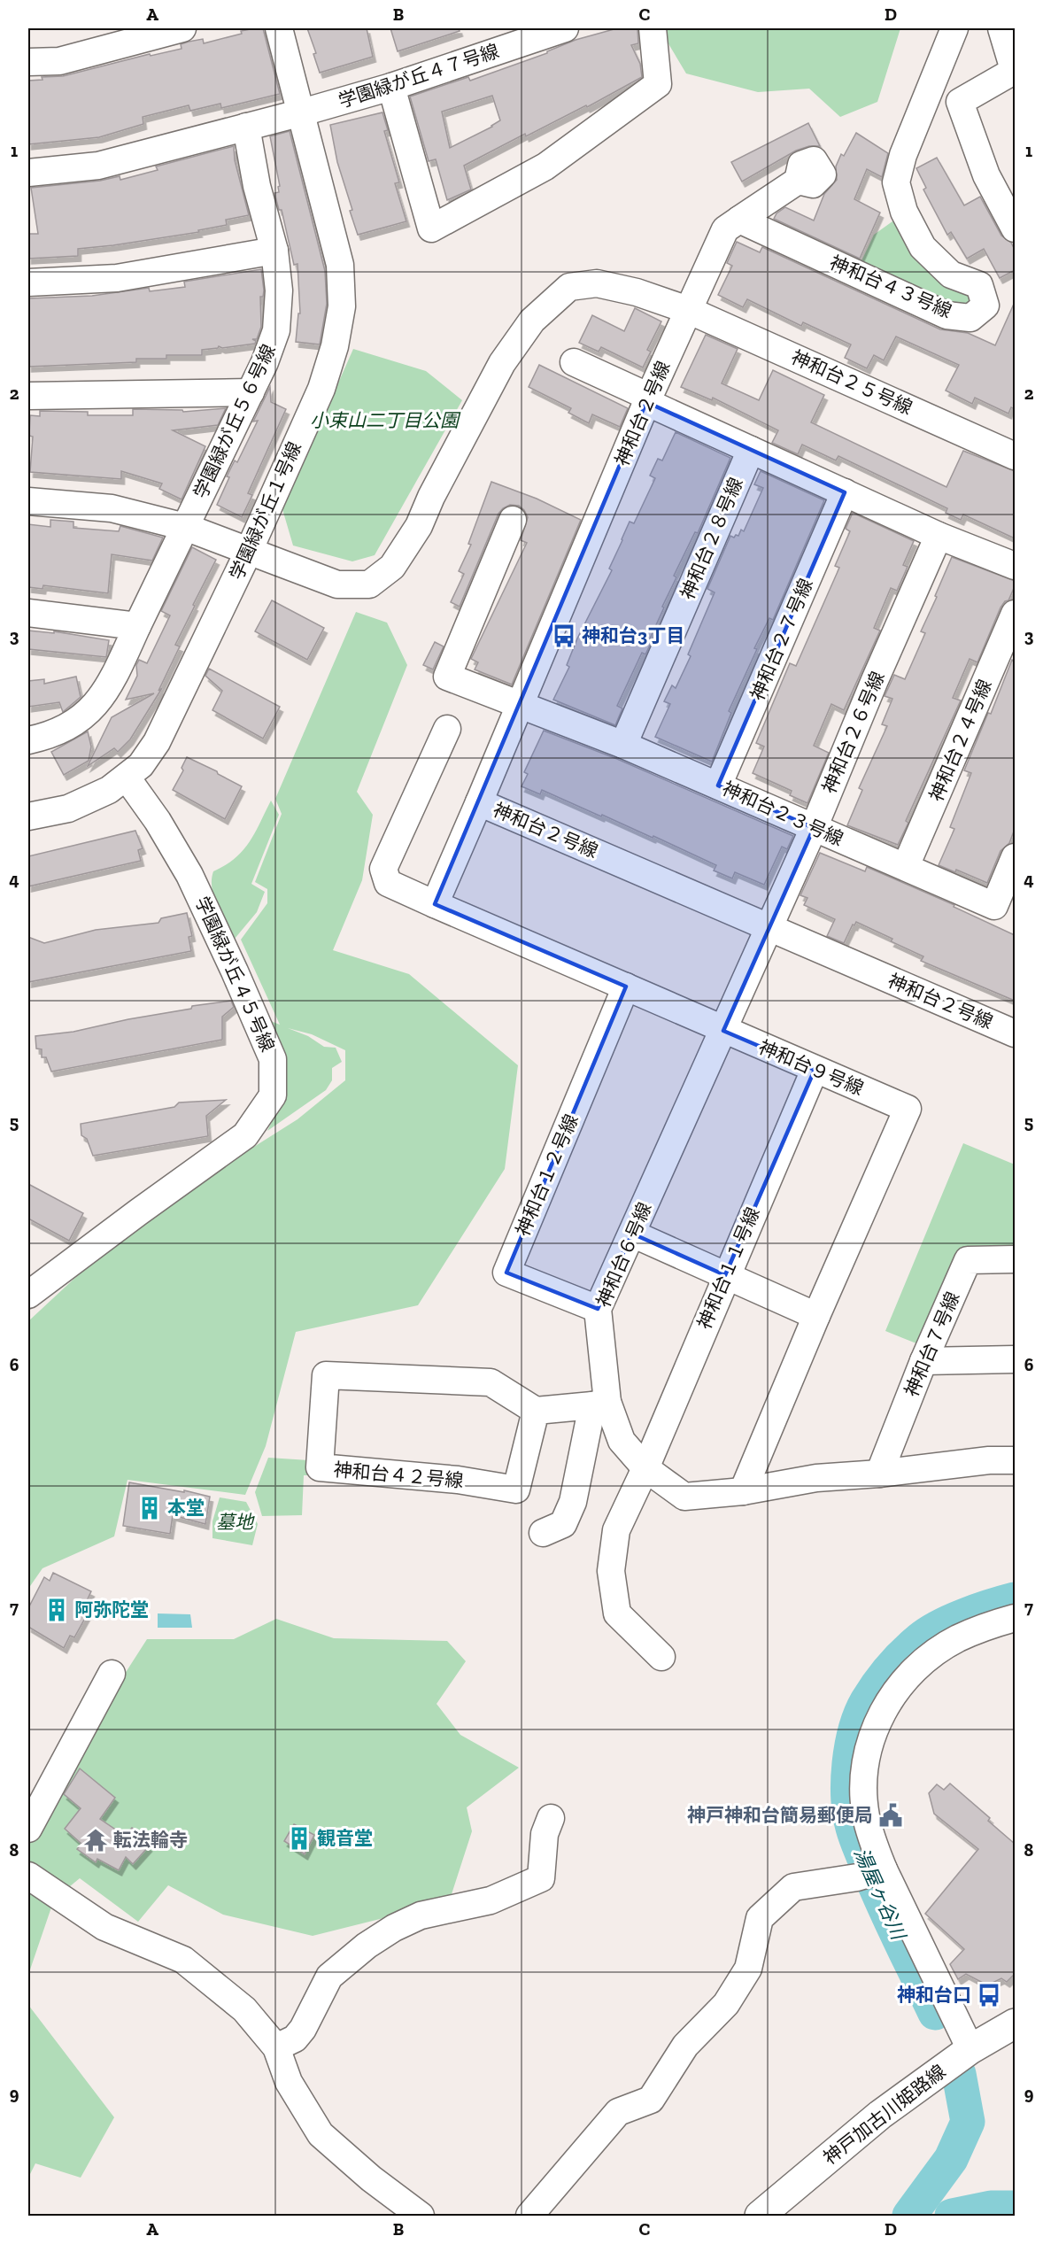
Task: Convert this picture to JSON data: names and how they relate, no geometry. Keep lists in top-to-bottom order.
{
  "streets": {
    "main road": ["神戸加古川姫路線"],
    "street": [
      "学園緑が丘４７号線",
      "神和台４３号線",
      "神和台２５号線",
      "神和台２号線",
      "学園緑が丘５６号線",
      "学園緑が丘１号線",
      "神和台２８号線",
      "神和台２７号線",
      "神和台２６号線",
      "神和台２４号線",
      "神和台２３号線",
      "学園緑が丘４５号線",
      "神和台９号線",
      "神和台１２号線",
      "神和台６号線",
      "神和台１１号線",
      "神和台７号線",
      "神和台４２号線"
    ]
  },
  "crossings": [
    ["学園緑が丘４７号線", "学園緑が丘５６号線"],
    ["学園緑が丘４７号線", "学園緑が丘１号線"],
    ["神和台２５号線", "神和台２号線"],
    ["神和台２５号線", "学園緑が丘５６号線"],
    ["神和台２５号線", "学園緑が丘１号線"],
    ["神和台２号線", "神和台２６号線"],
    ["神和台２号線", "神和台２３号線"],
    ["神和台２号線", "神和台６号線"],
    ["学園緑が丘１号線", "学園緑が丘４５号線"],
    ["神和台２８号線", "神和台２３号線"],
    ["神和台２７号線", "神和台２３号線"],
    ["神和台２６号線", "神和台２３号線"],
    ["神和台２６号線", "神和台６号線"],
    ["神和台２４号線", "神和台２３号線"],
    ["神和台９号線", "神和台１２号線"],
    ["神和台９号線", "神和台６号線"],
    ["神和台９号線", "神和台１１号線"],
    ["神和台１２号線", "神和台６号線"],
    ["神和台６号線", "神和台１１号線"],
    ["神和台６号線", "神和台７号線"]
  ],
  "water": ["湯屋ヶ谷川"],
  "parks": ["小束山二丁目公園", "墓地"],
  "places": {
    "bus stop": ["神和台3丁目", "神和台口"],
    "building": ["本堂", "阿弥陀堂", "観音堂"],
    "public building": ["神戸神和台簡易郵便局"],
    "temple": ["転法輪寺"]
  },
  "grid": {
    "columns": [
      "A",
      "B",
      "C",
      "D"
    ],
    "rows": [
      "1",
      "2",
      "3",
      "4",
      "5",
      "6",
      "7",
      "8",
      "9"
    ]
  }
}
